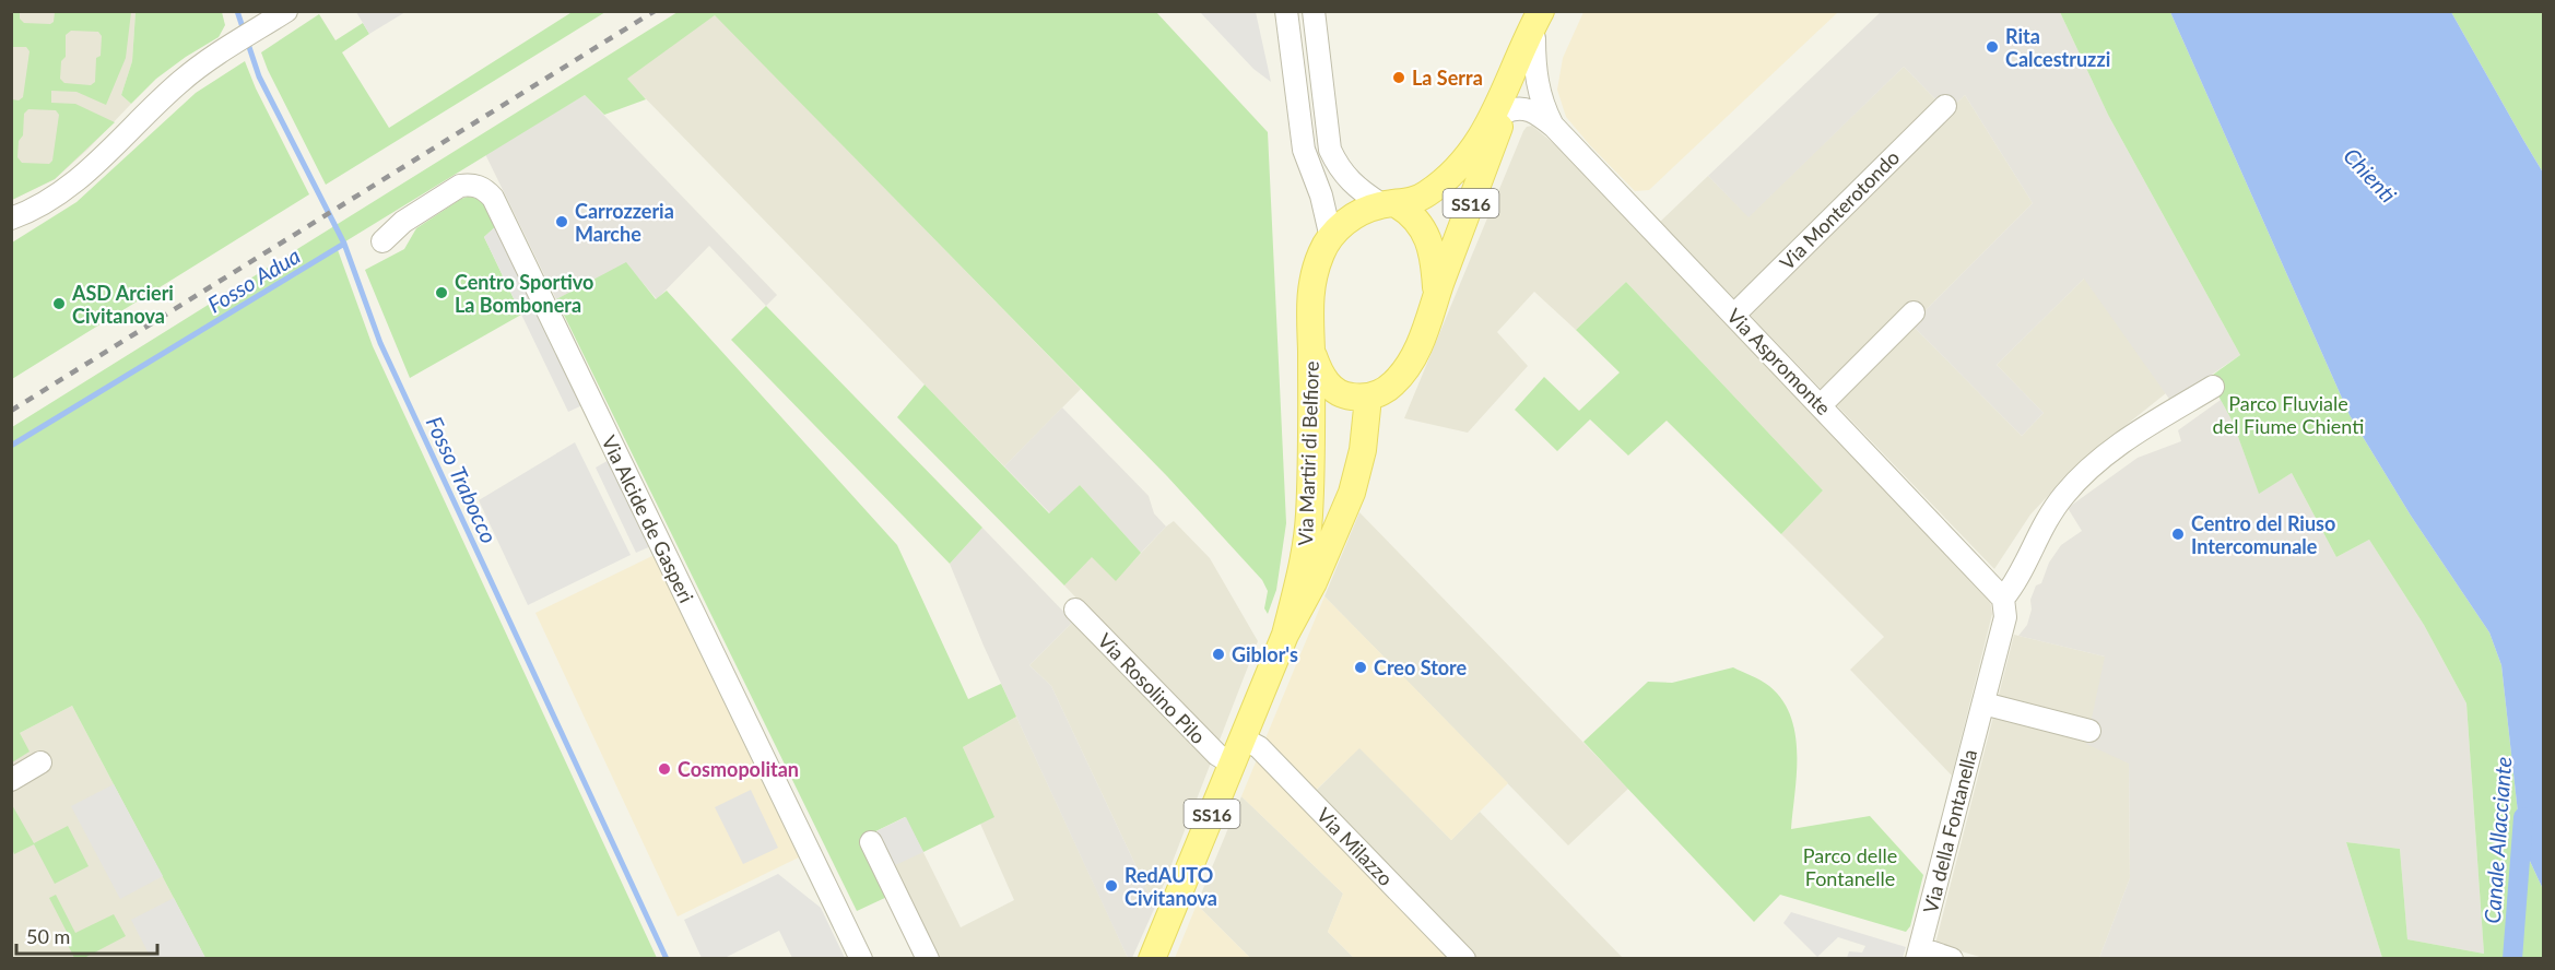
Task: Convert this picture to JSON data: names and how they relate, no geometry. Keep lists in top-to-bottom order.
{
  "streets": {
    "main road": ["SS16", "Via Martiri di Belfiore"],
    "street": [
      "Via Monterotondo",
      "Via Aspromonte",
      "Via Alcide de Gasperi",
      "Via Rosolino Pilo",
      "Via della Fontanella",
      "Via Milazzo"
    ]
  },
  "crossings": [
    ["SS16", "Via Aspromonte"],
    ["SS16", "Via Martiri di Belfiore"],
    ["Via Monterotondo", "Via Aspromonte"],
    ["Via Aspromonte", "Via della Fontanella"],
    ["Via Martiri di Belfiore", "Via Rosolino Pilo"],
    ["Via Martiri di Belfiore", "Via Milazzo"]
  ],
  "water": [
    "Chienti",
    "Fosso Adua",
    "Fosso Trabocco",
    "Canale Allacciante"
  ],
  "parks": ["Parco Fluviale del Fiume Chienti", "Parco delle Fontanelle"],
  "places": [
    "Rita Calcestruzzi",
    "La Serra",
    "Carrozzeria Marche",
    "Centro Sportivo La Bombonera",
    "ASD Arcieri Civitanova",
    "Centro del Riuso Intercomunale",
    "Giblor's",
    "Creo Store",
    "Cosmopolitan",
    "RedAUTO Civitanova"
  ],
  "scale_bar": "50 m"
}
